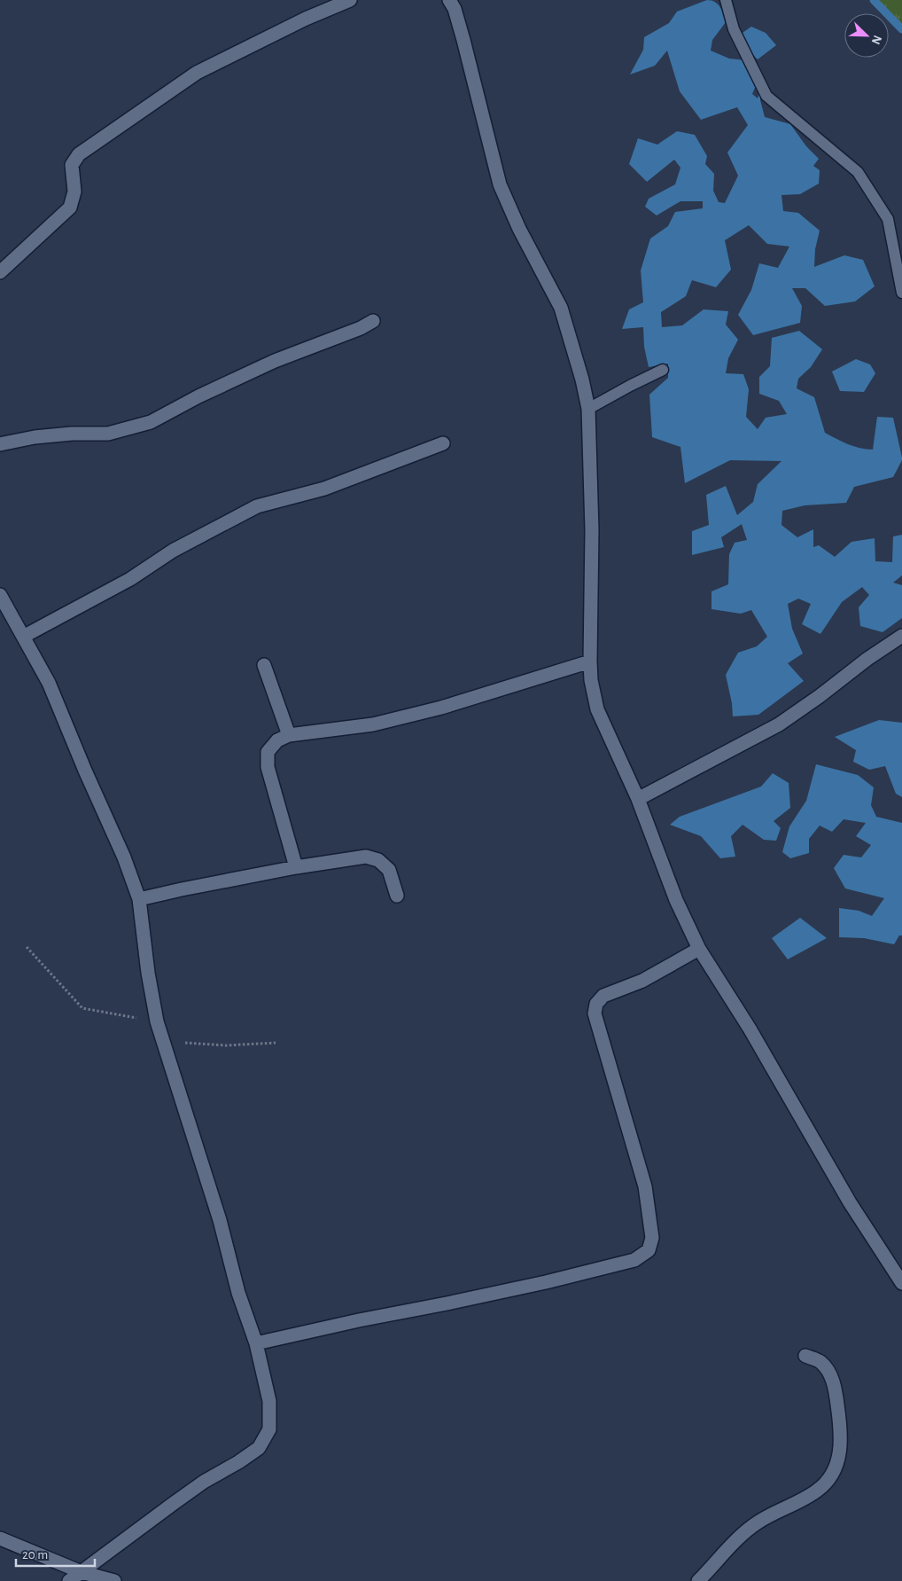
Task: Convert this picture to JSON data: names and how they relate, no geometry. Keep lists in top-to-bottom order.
{
  "scale_bar": "20 m",
  "north": "bottom right"
}
